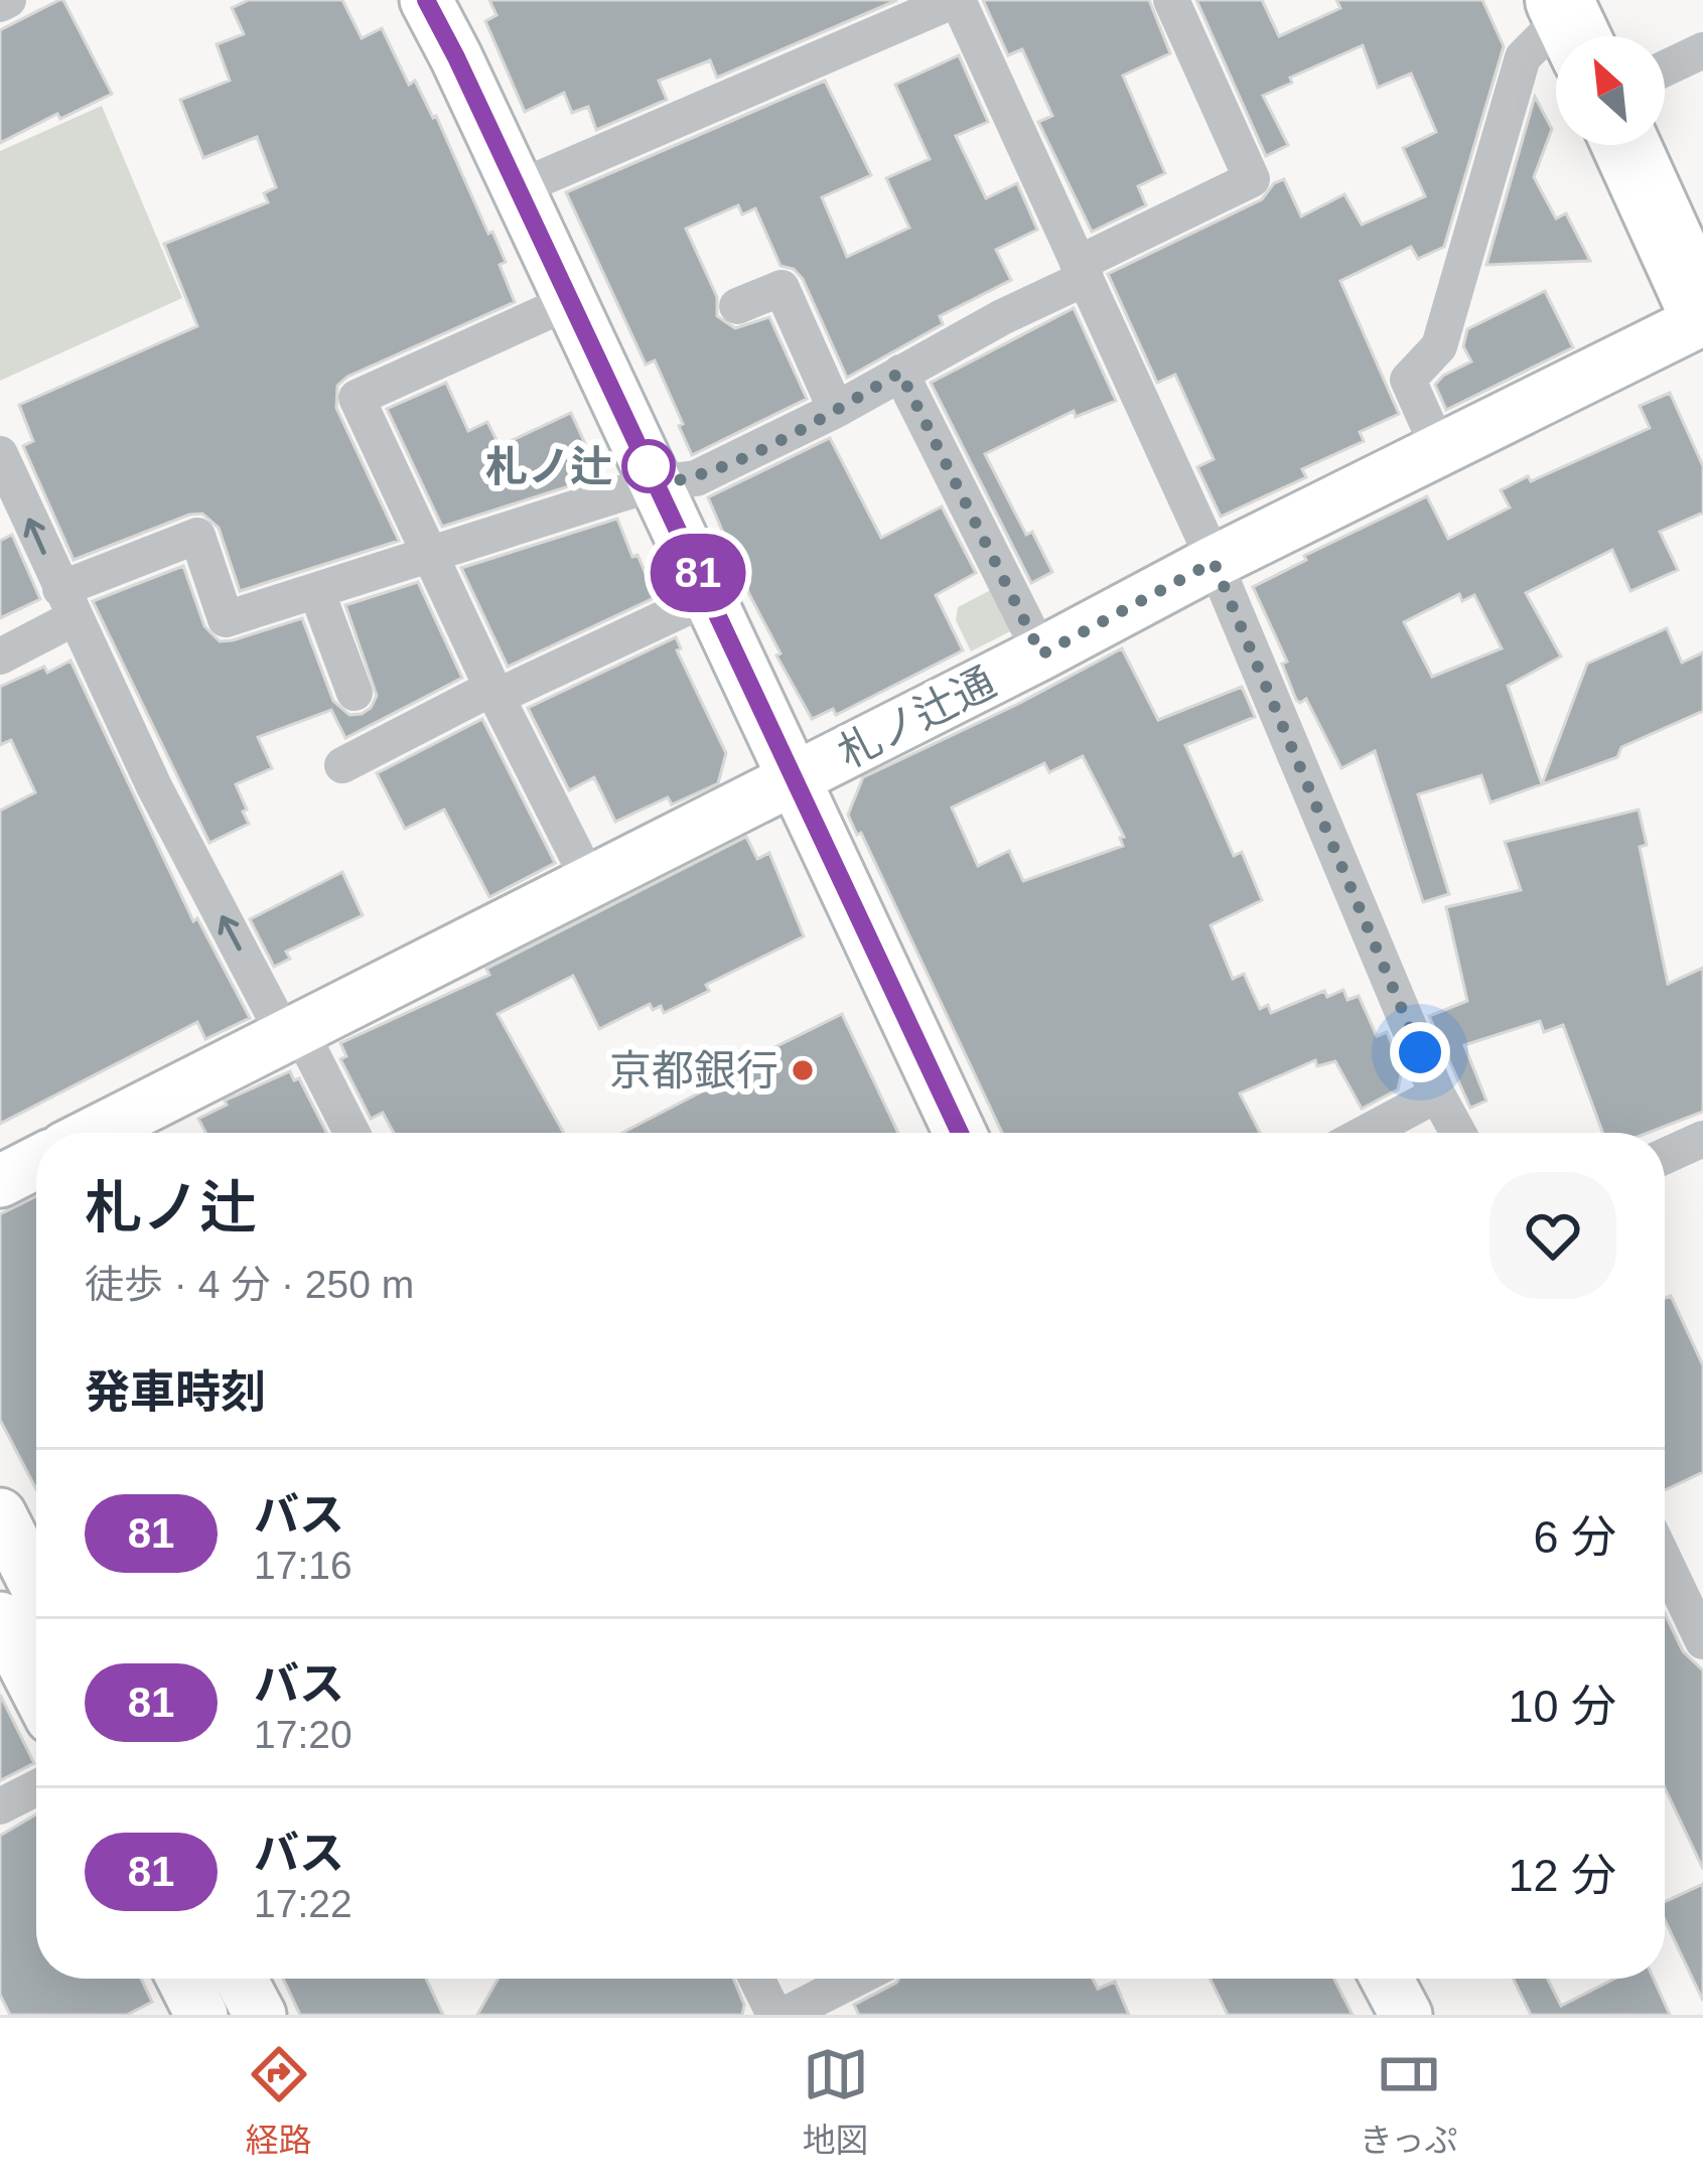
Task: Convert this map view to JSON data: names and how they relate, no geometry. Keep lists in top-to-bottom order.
{
  "streets": {
    "street": ["札ノ辻通"]
  },
  "places": ["札ノ辻", "京都銀行"],
  "lines": ["bus line 81"],
  "north": "top left",
  "page": {
    "on_map": "81",
    "heading": [
      ["札ノ辻", "徒歩 · 4 分 · 250 m"],
      "発車時刻"
    ],
    "list": [
      {
        "mark": "81",
        "name": "バス",
        "note": "17:16",
        "value": "6 分"
      },
      {
        "mark": "81",
        "name": "バス",
        "note": "17:20",
        "value": "10 分"
      },
      {
        "mark": "81",
        "name": "バス",
        "note": "17:22",
        "value": "12 分"
      }
    ],
    "tabs": ["経路", "地図", "きっぷ"]
  }
}
